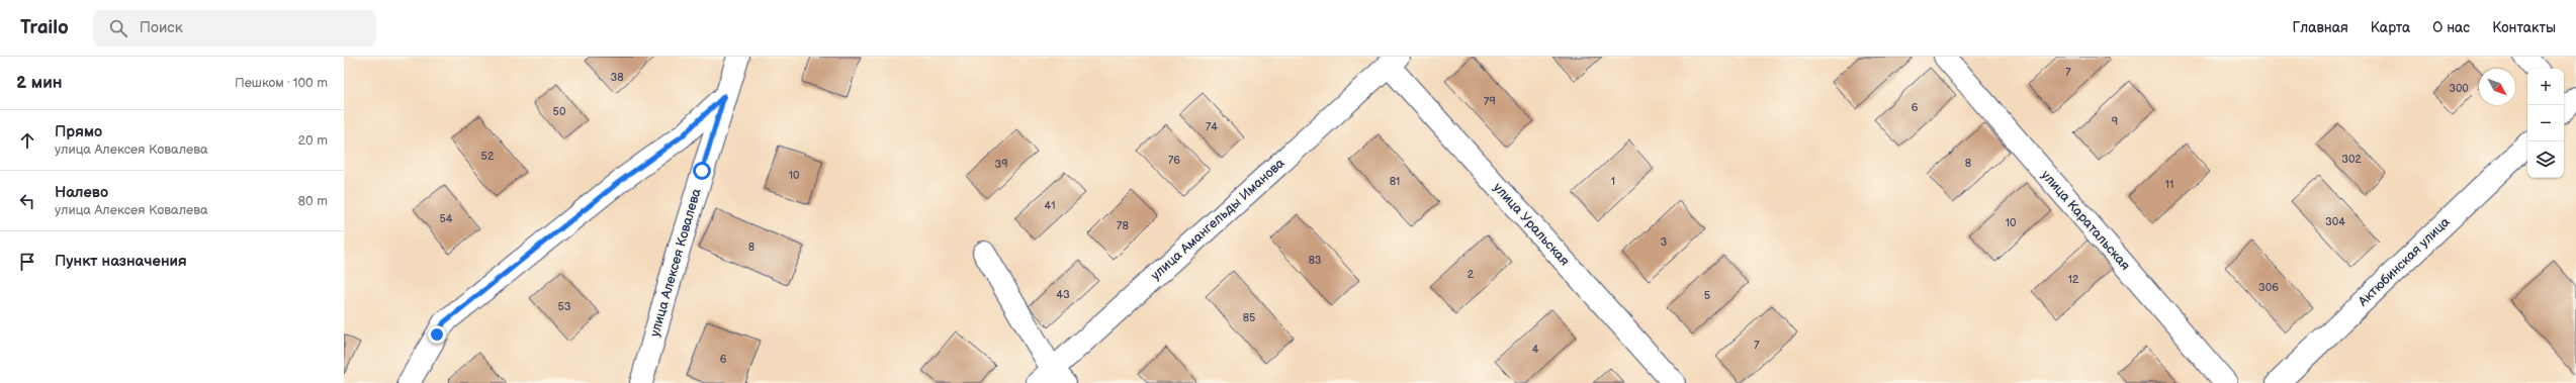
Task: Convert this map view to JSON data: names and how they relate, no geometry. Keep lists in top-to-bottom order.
{
  "streets": {
    "street": [
      "улица Амангельды Иманова",
      "улица Каратальская",
      "улица Уральская",
      "Актюбинская улица",
      "улица Алексея Ковалева"
    ]
  },
  "crossings": [
    ["улица Амангельды Иманова", "улица Уральская"]
  ],
  "house_numbers": [
    "7",
    "38",
    "300",
    "79",
    "6",
    "50",
    "9",
    "74",
    "52",
    "302",
    "76",
    "8",
    "39",
    "10",
    "81",
    "1",
    "11",
    "41",
    "54",
    "304",
    "10",
    "78",
    "3",
    "8",
    "83",
    "2",
    "12",
    "306",
    "43",
    "5",
    "53",
    "85",
    "7",
    "4",
    "6"
  ],
  "north": "bottom right",
  "page": {
    "header": "Trailo",
    "search": "Поиск",
    "nav": [
      "Главная",
      "Карта",
      "О нас",
      "Контакты"
    ],
    "heading": ["2 мин", "Пешком · 100 m"],
    "map_buttons": ["+", "−"],
    "list": [
      ["Прямо", "улица Алексея Ковалева", "20 m"],
      ["Налево", "улица Алексея Ковалева", "80 m"],
      "Пункт назначения"
    ]
  }
}
